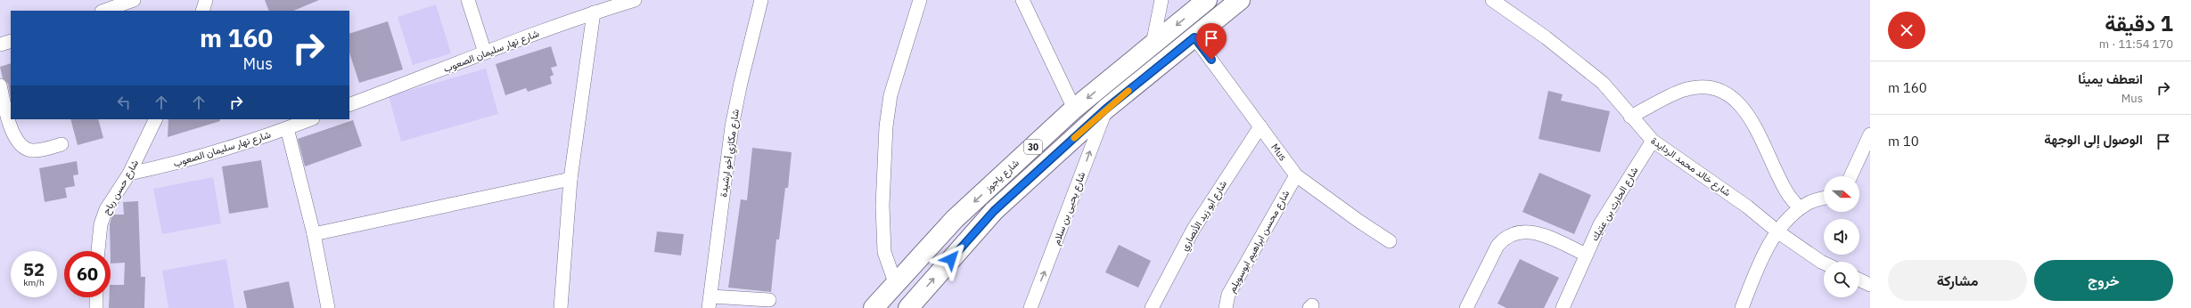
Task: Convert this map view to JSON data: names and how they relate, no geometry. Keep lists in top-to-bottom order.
{
  "streets": {
    "main road": ["30", "شارع ياجوز"],
    "street": [
      "شارع نهار سليمان الصعوب",
      "Mus",
      "شارع مكازي أخو ارشيدة",
      "شارع خالد محمد الردايدة",
      "شارع حسن رباح",
      "شارع الحارث بن عتيك",
      "شارع يحيى بن سلام",
      "شارع أبو زيد الأنصاري",
      "شارع محسن ابراهيم ابوسويلم"
    ]
  },
  "crossings": [
    ["شارع نهار سليمان الصعوب", "شارع حسن رباح"],
    ["30", "Mus"],
    ["30", "شارع يحيى بن سلام"],
    ["Mus", "شارع أبو زيد الأنصاري"],
    ["Mus", "شارع محسن ابراهيم ابوسويلم"],
    ["شارع خالد محمد الردايدة", "شارع الحارث بن عتيك"]
  ],
  "one_way": ["شارع يحيى بن سلام"],
  "north": "right",
  "page": {
    "heading": ["1 دقيقة", "170 m · 11:54"],
    "turn": ["160 m", "Mus"],
    "list": [
      {
        "name": "انعطف يمينًا",
        "note": "Mus",
        "value": "160 m"
      },
      {
        "name": "الوصول إلى الوجهة",
        "value": "10 m"
      }
    ],
    "speed": "52 km/h",
    "limit": "60",
    "buttons": ["خروج", "مشاركة"]
  }
}
